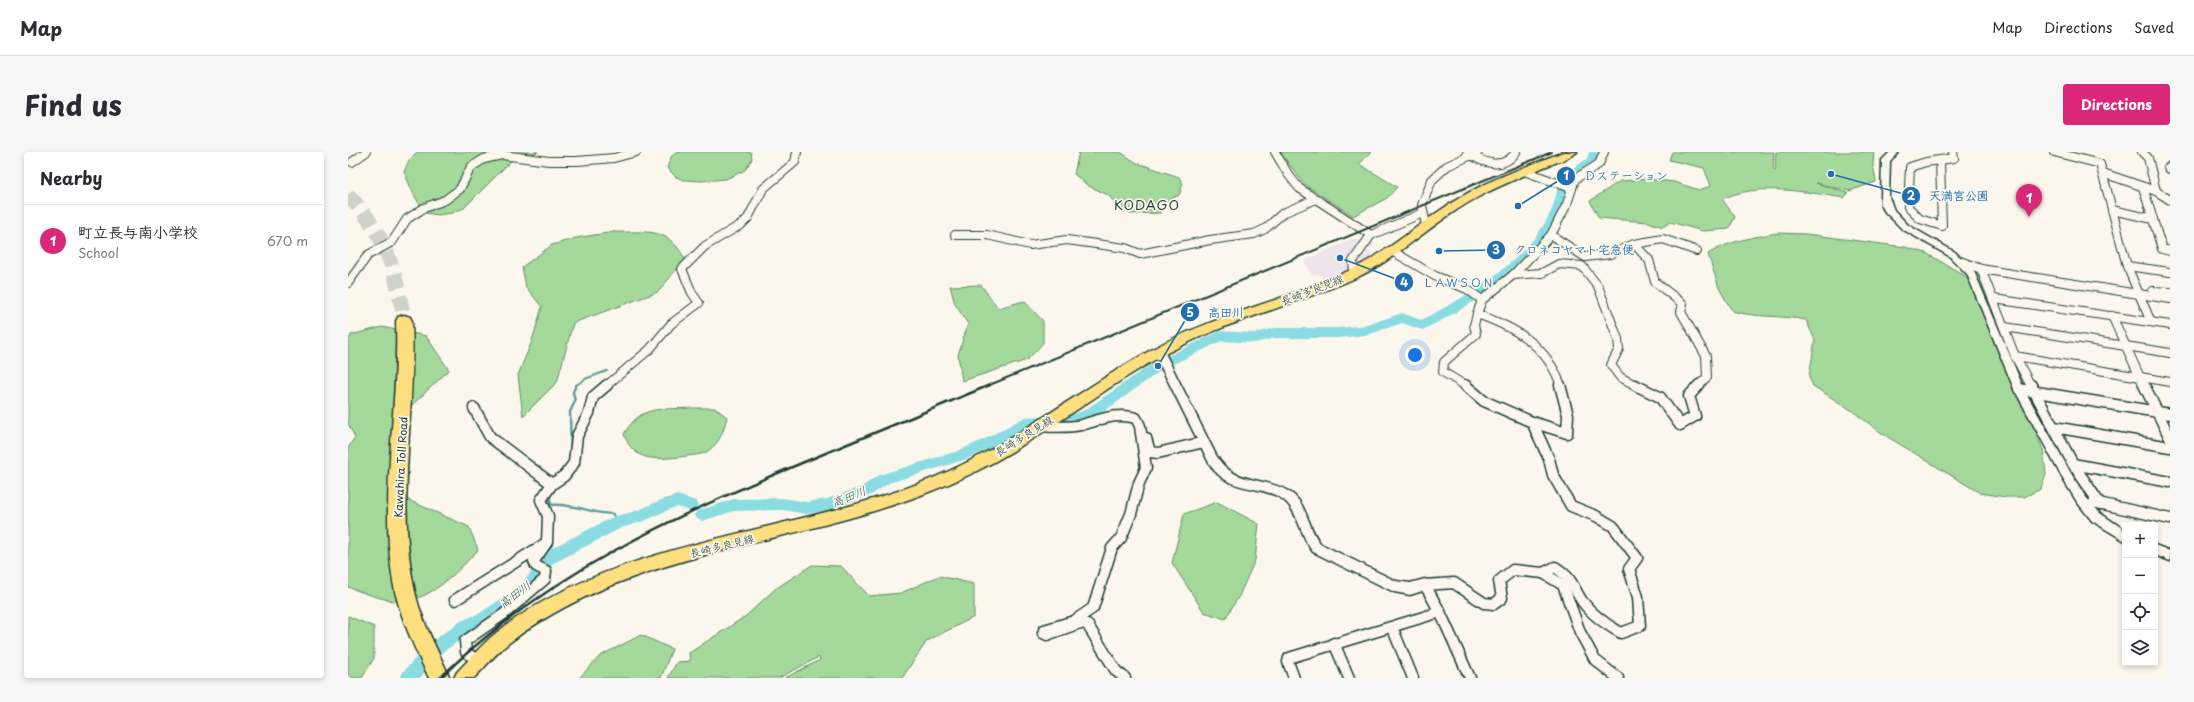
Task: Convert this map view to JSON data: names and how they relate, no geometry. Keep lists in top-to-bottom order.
{
  "streets": {
    "highway": ["Kawahira Toll Road"],
    "main road": ["長崎多良見線"]
  },
  "districts": ["KODAGO"],
  "water": ["高田川"],
  "places": [
    "天満宮公園",
    "Ｄステーション",
    "クロネコヤマト宅急便",
    "ＬＡＷＳＯＮ",
    "高田川"
  ],
  "page": {
    "header": "Map",
    "nav": ["Map", "Directions", "Saved"],
    "title": "Find us",
    "buttons": "Directions",
    "heading": "Nearby",
    "pins": "1",
    "list": [
      {
        "mark": "1",
        "name": "町立長与南小学校",
        "note": "School",
        "value": "670 m"
      }
    ],
    "map_buttons": ["+", "−"]
  }
}
